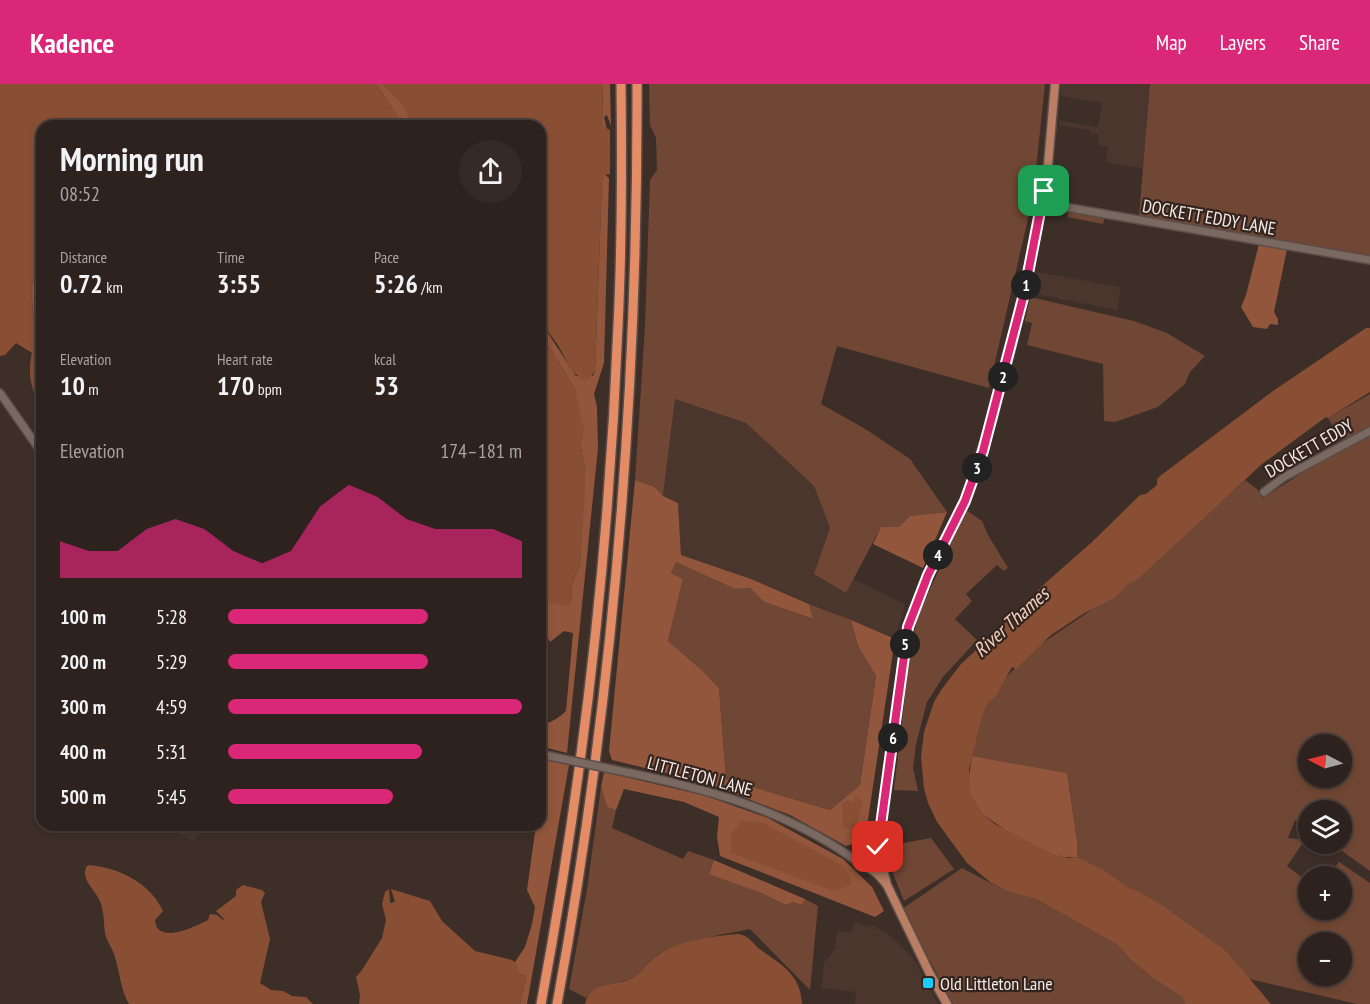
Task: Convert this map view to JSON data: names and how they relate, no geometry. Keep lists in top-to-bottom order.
{
  "streets": {
    "street": ["DOCKETT EDDY LANE", "DOCKETT EDDY", "LITTLETON LANE"]
  },
  "water": ["River Thames"],
  "places": {
    "transit": ["Old Littleton Lane"]
  },
  "north": "left",
  "page": {
    "header": "Kadence",
    "nav": ["Map", "Layers", "Share"],
    "heading": ["Morning run", "08:52"],
    "stats": [
      ["Distance", "0.72 km"],
      ["Time", "3:55"],
      ["Pace", "5:26 /km"],
      ["Elevation", "10 m"],
      ["Heart rate", "170 bpm"],
      ["kcal", "53"]
    ],
    "pins": [
      "1",
      "2",
      "3",
      "4",
      "5",
      "6"
    ],
    "chart": ["Elevation", "174–181 m"],
    "list": [
      {
        "name": "100 m",
        "note": "5:28"
      },
      {
        "name": "200 m",
        "note": "5:29"
      },
      {
        "name": "300 m",
        "note": "4:59"
      },
      {
        "name": "400 m",
        "note": "5:31"
      },
      {
        "name": "500 m",
        "note": "5:45"
      }
    ],
    "map_buttons": ["+", "−"]
  }
}
